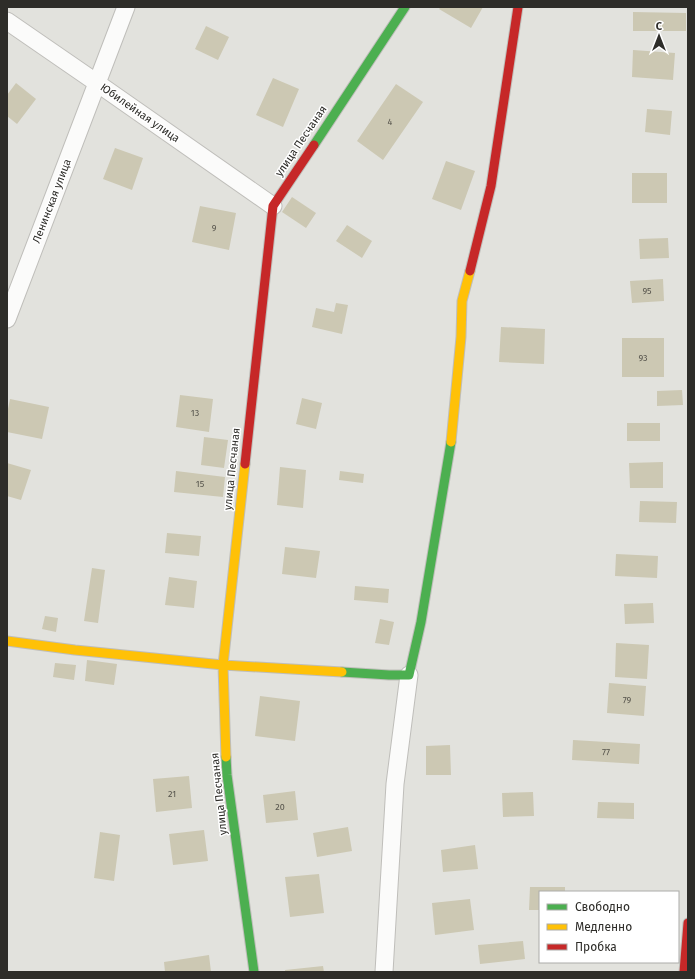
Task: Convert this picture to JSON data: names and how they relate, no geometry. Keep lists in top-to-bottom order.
{
  "streets": {
    "street": ["Юбилейная улица", "улица Песчаная", "Ленинская улица"]
  },
  "crossings": [
    ["Юбилейная улица", "улица Песчаная"],
    ["Юбилейная улица", "Ленинская улица"]
  ],
  "house_numbers": [
    "4",
    "9",
    "95",
    "93",
    "13",
    "15",
    "79",
    "77",
    "21",
    "20"
  ],
  "legend": ["Свободно", "Медленно", "Пробка"],
  "north": "top"
}
